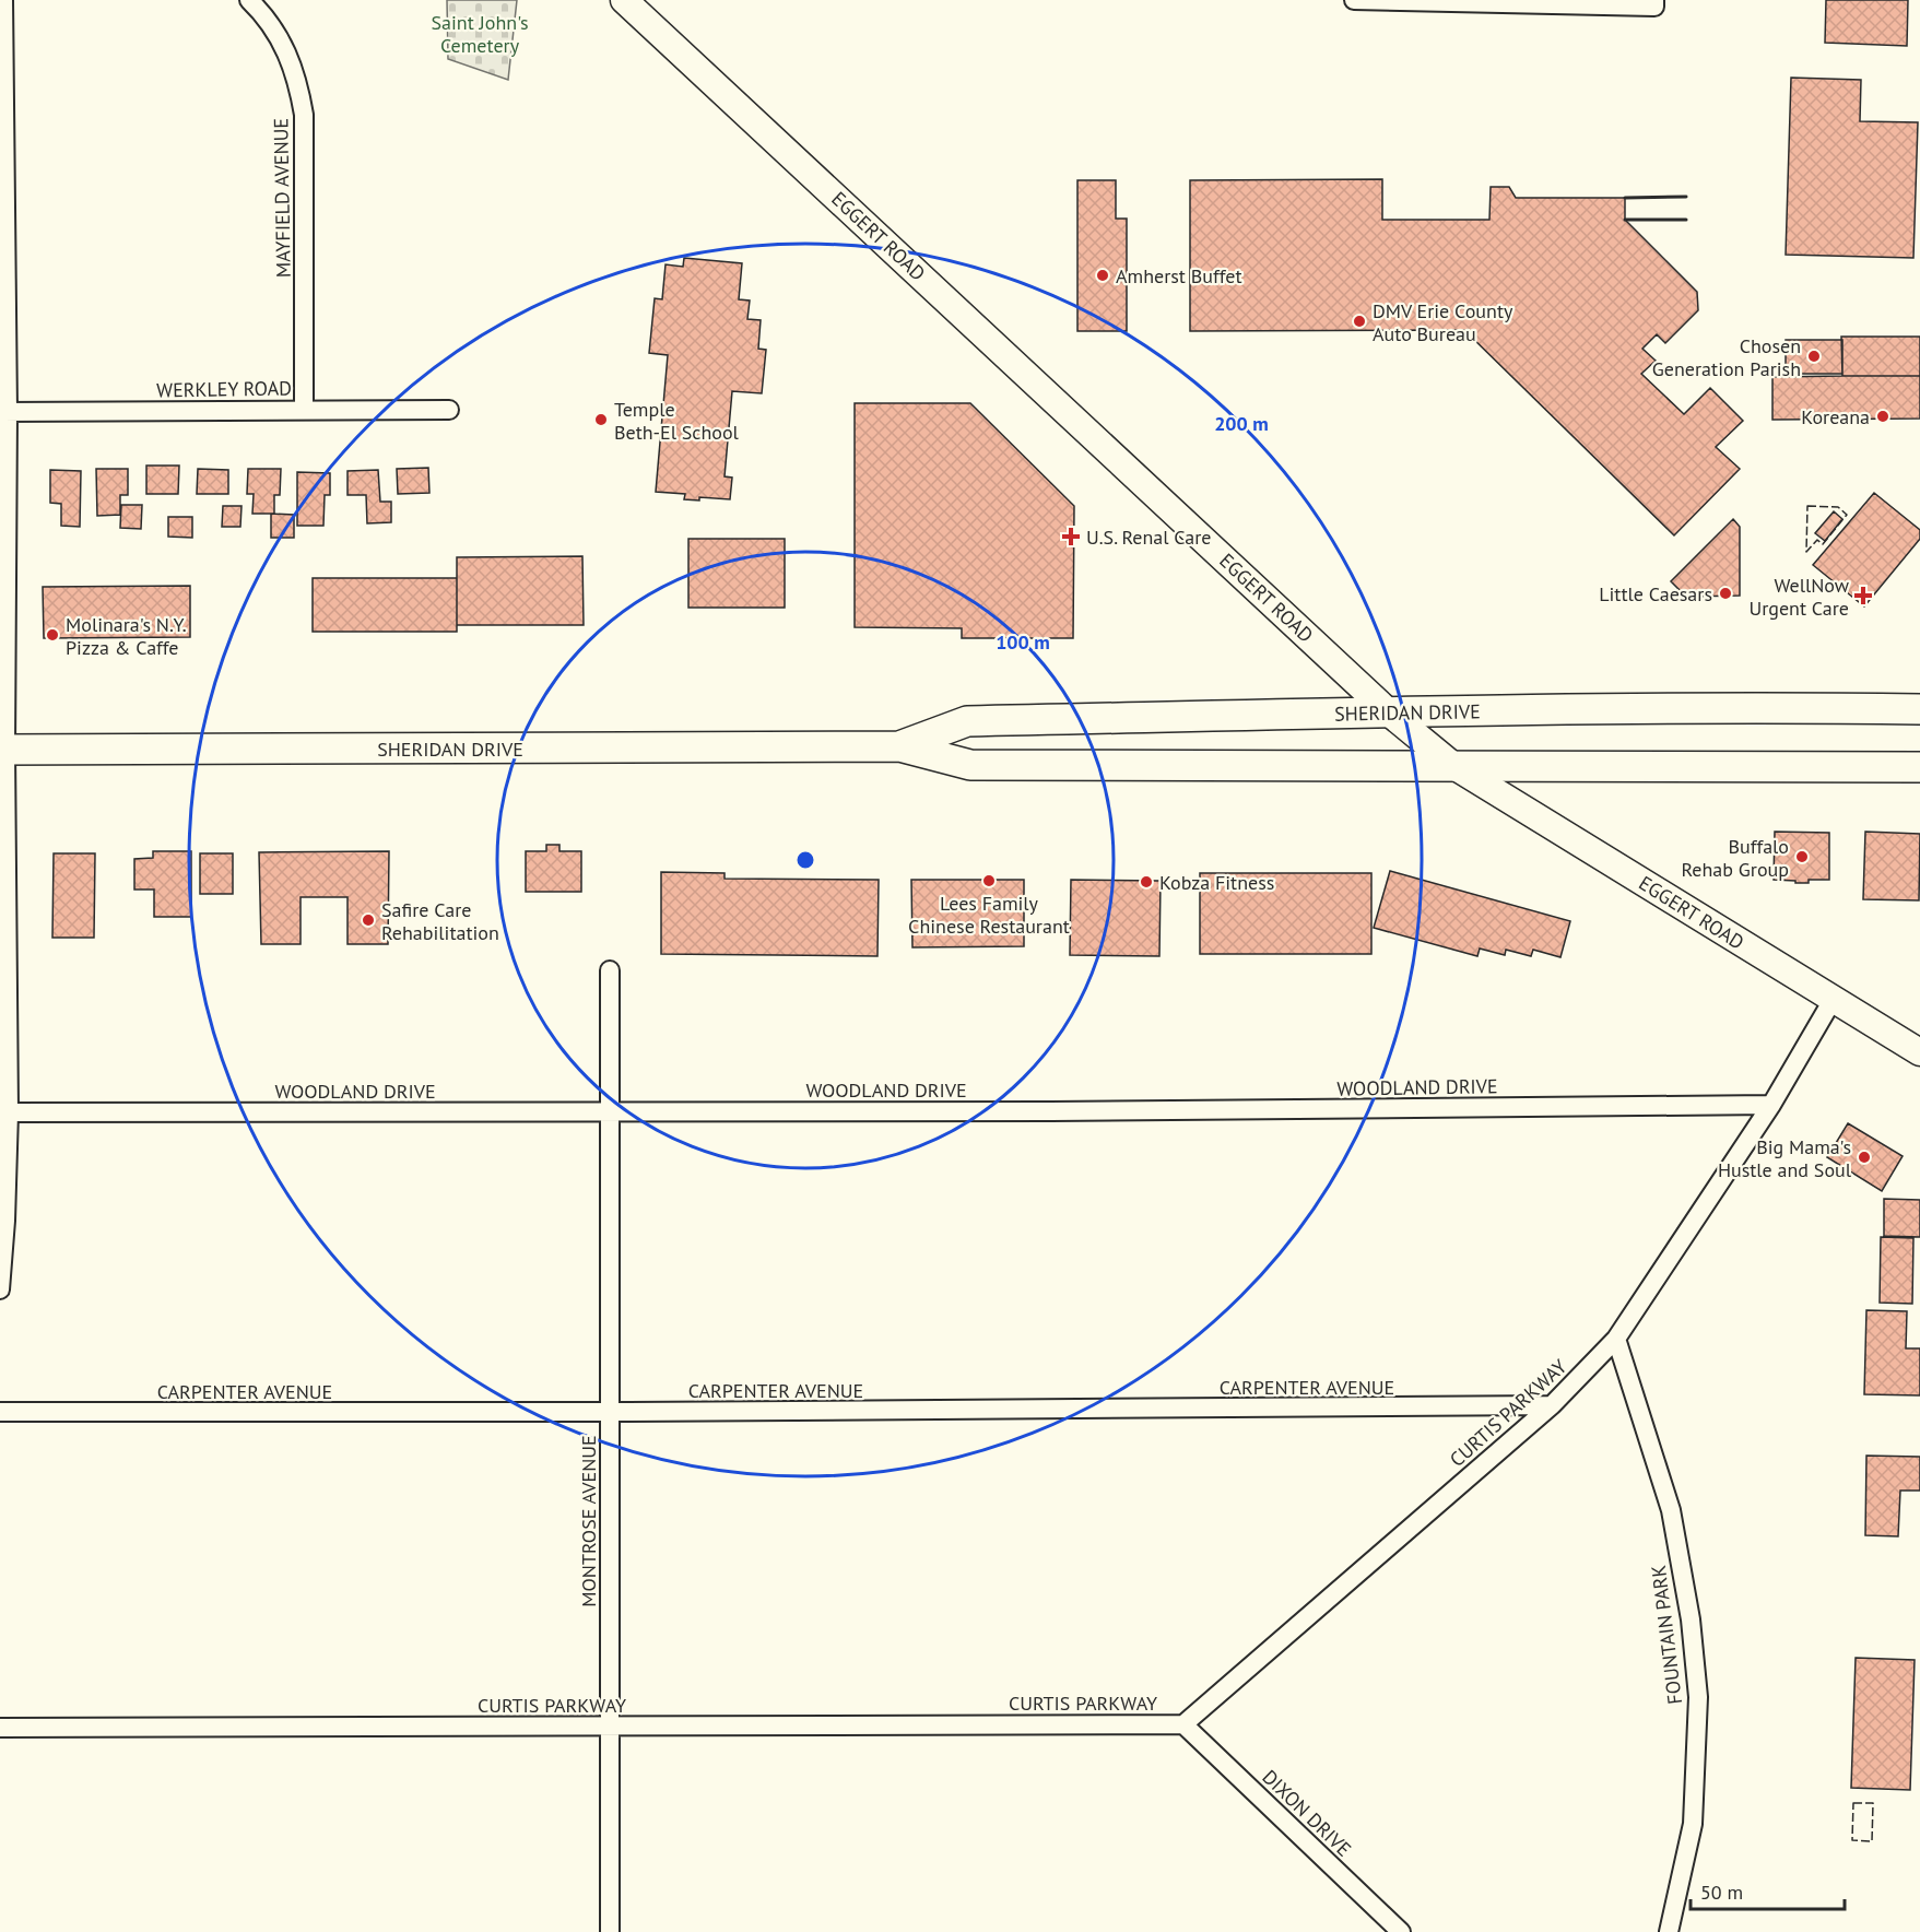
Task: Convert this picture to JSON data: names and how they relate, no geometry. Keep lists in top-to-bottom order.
{
  "streets": {
    "main road": ["SHERIDAN DRIVE"],
    "street": [
      "MAYFIELD AVENUE",
      "EGGERT ROAD",
      "WERKLEY ROAD",
      "WOODLAND DRIVE",
      "CARPENTER AVENUE",
      "CURTIS PARKWAY",
      "MONTROSE AVENUE",
      "FOUNTAIN PARK",
      "DIXON DRIVE"
    ]
  },
  "crossings": [
    ["MAYFIELD AVENUE", "WERKLEY ROAD"],
    ["EGGERT ROAD", "SHERIDAN DRIVE"],
    ["EGGERT ROAD", "CURTIS PARKWAY"],
    ["WOODLAND DRIVE", "CURTIS PARKWAY"],
    ["WOODLAND DRIVE", "MONTROSE AVENUE"],
    ["CARPENTER AVENUE", "CURTIS PARKWAY"],
    ["CARPENTER AVENUE", "MONTROSE AVENUE"],
    ["CURTIS PARKWAY", "MONTROSE AVENUE"],
    ["CURTIS PARKWAY", "FOUNTAIN PARK"],
    ["CURTIS PARKWAY", "DIXON DRIVE"]
  ],
  "parks": ["Saint John's Cemetery"],
  "places": {
    "other": [
      "Amherst Buffet",
      "DMV Erie County Auto Bureau",
      "Chosen Generation Parish",
      "Koreana",
      "Temple Beth-El School",
      "Little Caesars",
      "Molinara's N.Y. Pizza & Caffe",
      "Buffalo Rehab Group",
      "Lees Family Chinese Restaurant",
      "Kobza Fitness",
      "Safire Care Rehabilitation",
      "Big Mama's Hustle and Soul"
    ],
    "health": ["U.S. Renal Care", "WellNow Urgent Care"]
  },
  "scale_bar": "50 m",
  "rings": ["200 m", "100 m"]
}
